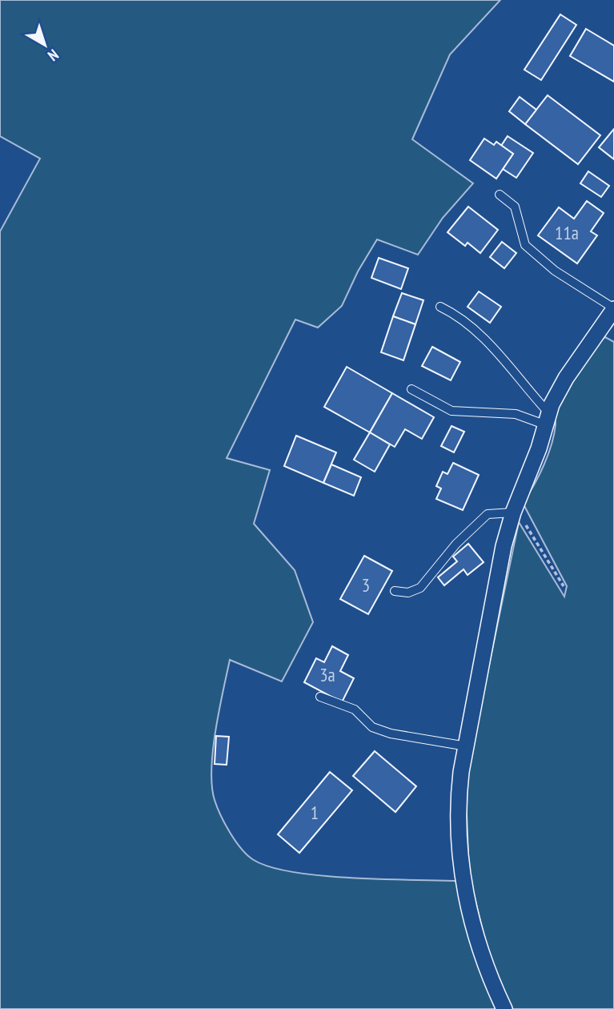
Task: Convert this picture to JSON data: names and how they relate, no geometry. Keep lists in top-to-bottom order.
{
  "house_numbers": [
    "11a",
    "3",
    "3a",
    "1"
  ],
  "north": "bottom right"
}
